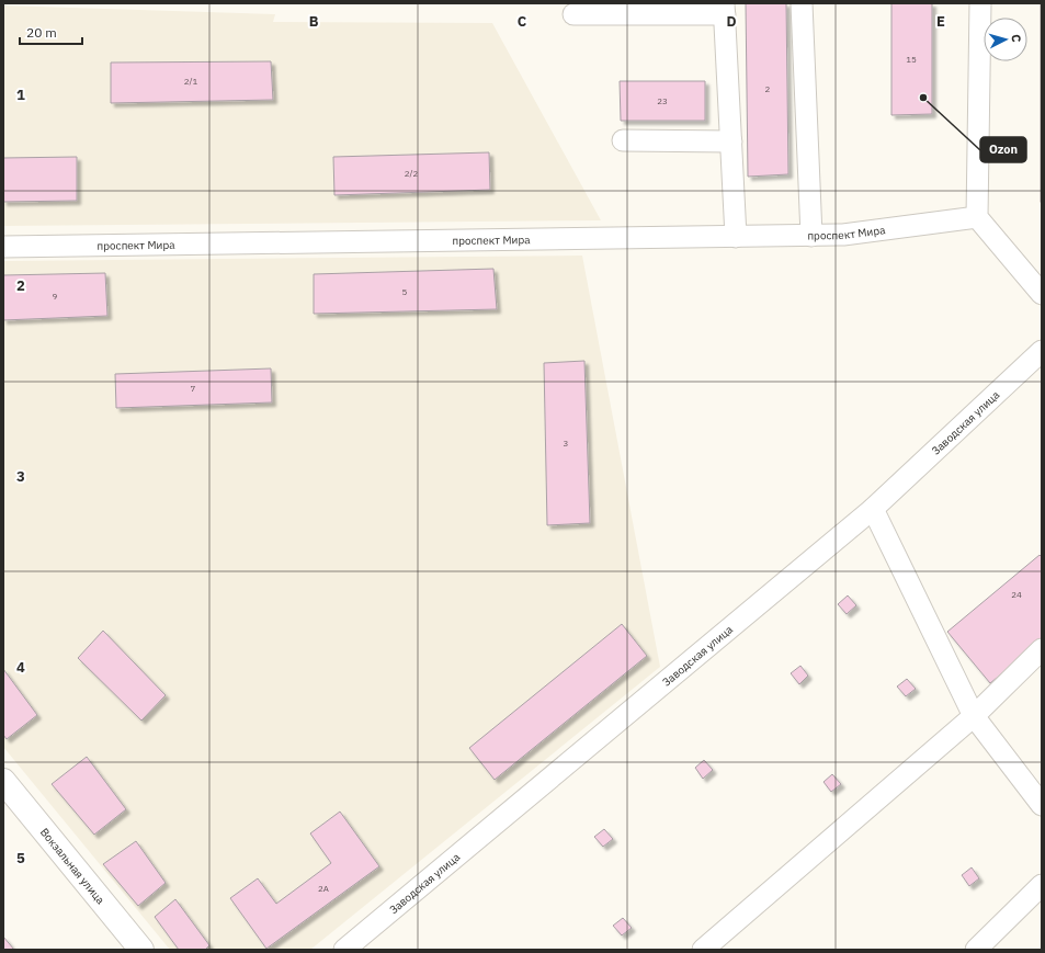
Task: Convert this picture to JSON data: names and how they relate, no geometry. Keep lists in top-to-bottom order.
{
  "streets": {
    "street": ["проспект Мира", "Заводская улица", "Вокзальная улица"]
  },
  "places": ["Ozon"],
  "house_numbers": [
    "15",
    "2/1",
    "2",
    "23",
    "2/2",
    "5",
    "9",
    "7",
    "3",
    "24",
    "2А"
  ],
  "scale_bar": "20 m",
  "north": "right",
  "grid": {
    "columns": [
      "B",
      "C",
      "D",
      "E"
    ],
    "rows": [
      "1",
      "2",
      "3",
      "4",
      "5"
    ]
  }
}
